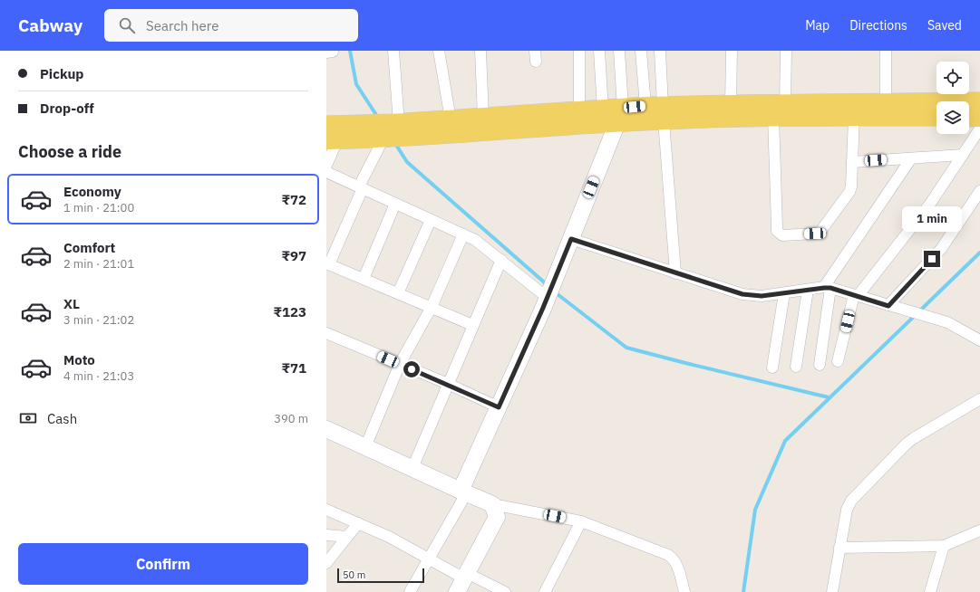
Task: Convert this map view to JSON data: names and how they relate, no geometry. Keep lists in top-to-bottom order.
{
  "scale_bar": "50 m",
  "page": {
    "header": "Cabway",
    "search": "Search here",
    "nav": ["Map", "Directions", "Saved"],
    "banner": ["Pickup", "Drop-off"],
    "heading": "Choose a ride",
    "list": [
      {
        "name": "Economy",
        "note": "1 min · 21:00",
        "value": "₹72"
      },
      {
        "name": "Comfort",
        "note": "2 min · 21:01",
        "value": "₹97"
      },
      {
        "name": "XL",
        "note": "3 min · 21:02",
        "value": "₹123"
      },
      {
        "name": "Moto",
        "note": "4 min · 21:03",
        "value": "₹71"
      }
    ],
    "bubble": "1 min",
    "pay": ["Cash", "390 m"],
    "buttons": "Confirm",
    "scale": "50 m"
  }
}
